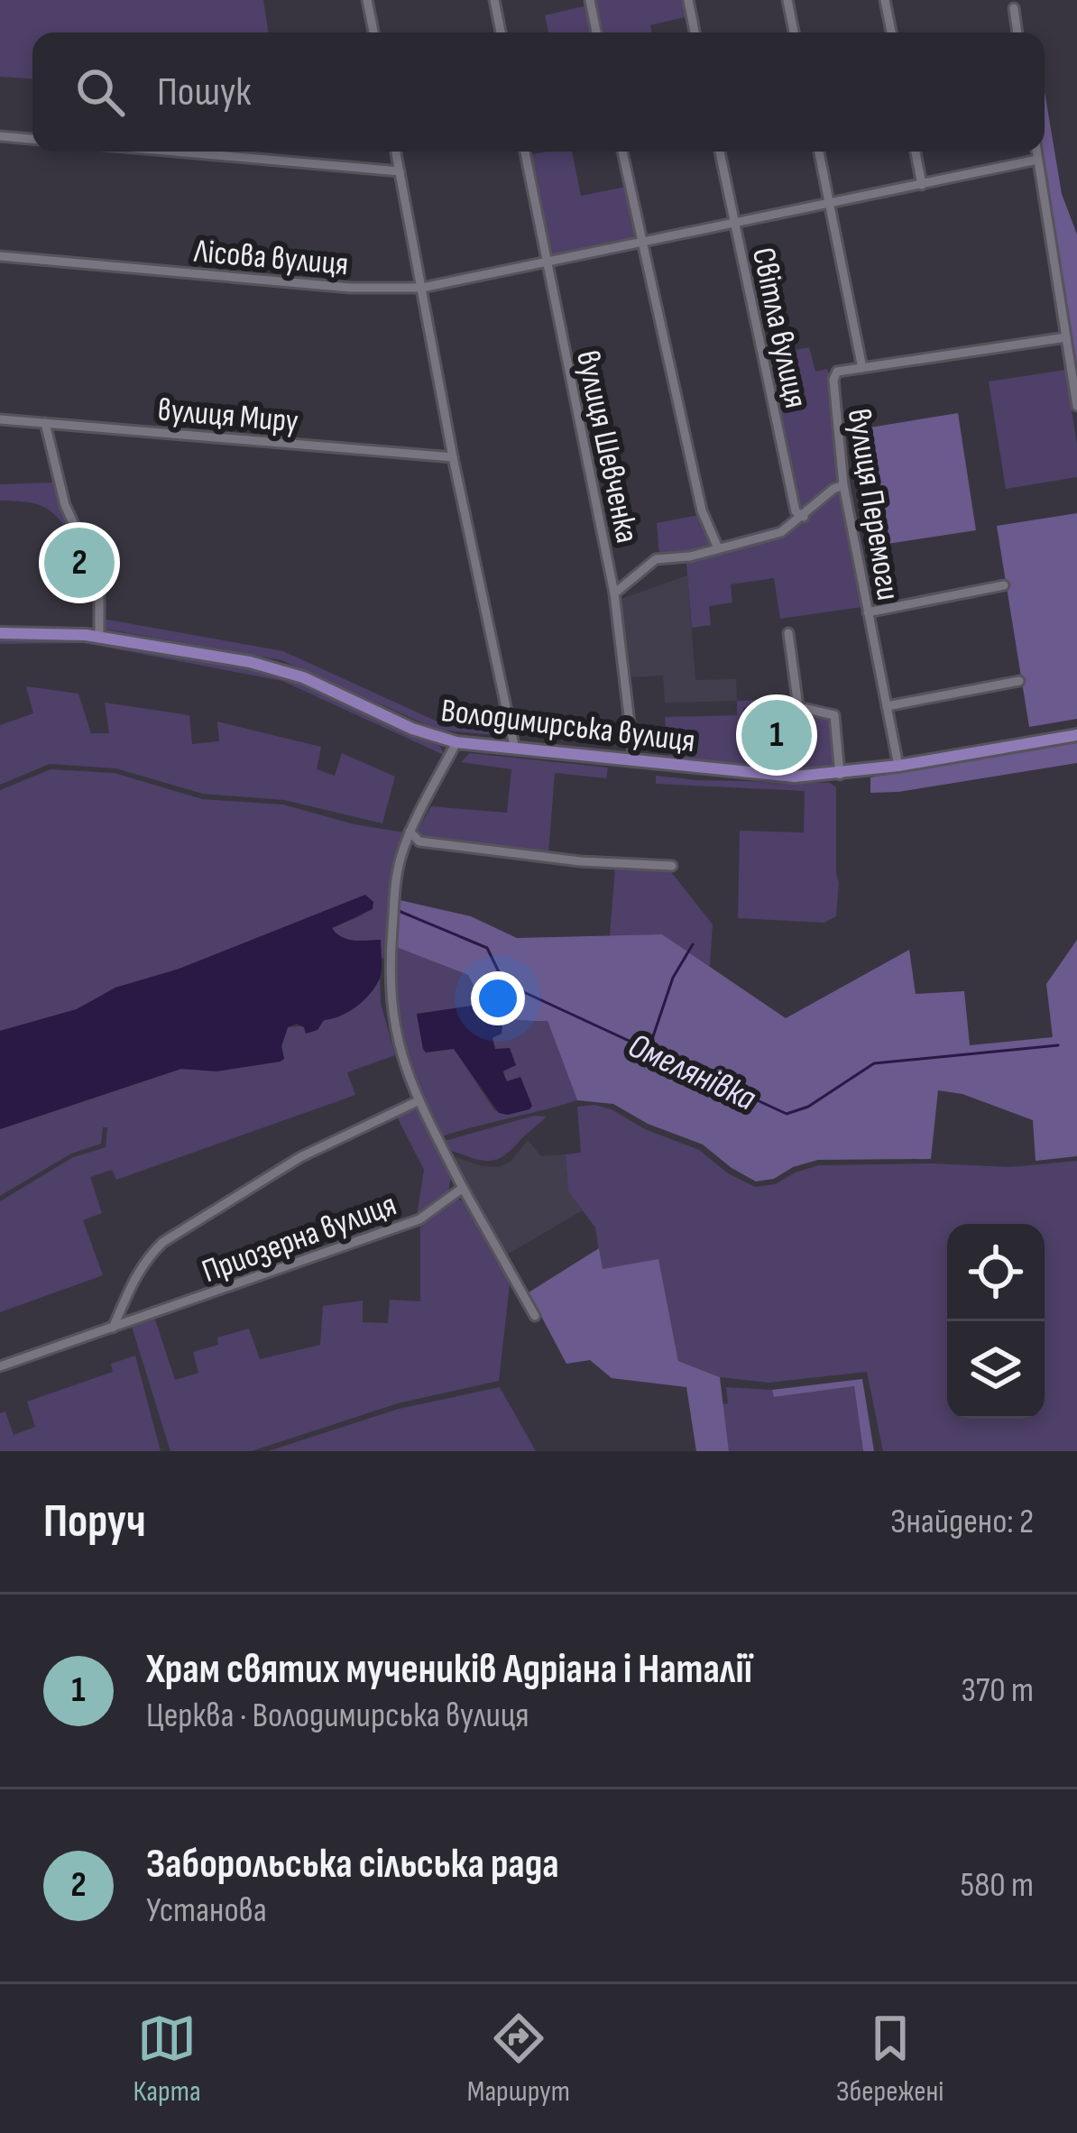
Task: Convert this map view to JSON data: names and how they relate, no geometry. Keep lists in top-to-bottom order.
{
  "streets": {
    "main road": ["Володимирська вулиця"],
    "street": [
      "Лісова вулиця",
      "Світла вулиця",
      "вулиця Миру",
      "вулиця Шевченка",
      "вулиця Перемоги",
      "Приозерна вулиця"
    ]
  },
  "crossings": [
    ["Лісова вулиця", "Світла вулиця"],
    ["Лісова вулиця", "вулиця Шевченка"],
    ["Лісова вулиця", "вулиця Перемоги"],
    ["вулиця Шевченка", "Володимирська вулиця"],
    ["вулиця Перемоги", "Володимирська вулиця"]
  ],
  "water": ["Омелянівка"],
  "page": {
    "search": "Пошук",
    "pins": ["2", "1"],
    "heading": ["Поруч", "Знайдено: 2"],
    "list": [
      {
        "mark": "1",
        "name": "Храм святих мучеників Адріана і Наталії",
        "note": "Церква · Володимирська вулиця",
        "value": "370 m"
      },
      {
        "mark": "2",
        "name": "Заборольська сільська рада",
        "note": "Установа",
        "value": "580 m"
      }
    ],
    "nav": ["Карта", "Маршрут", "Збережені"]
  }
}
